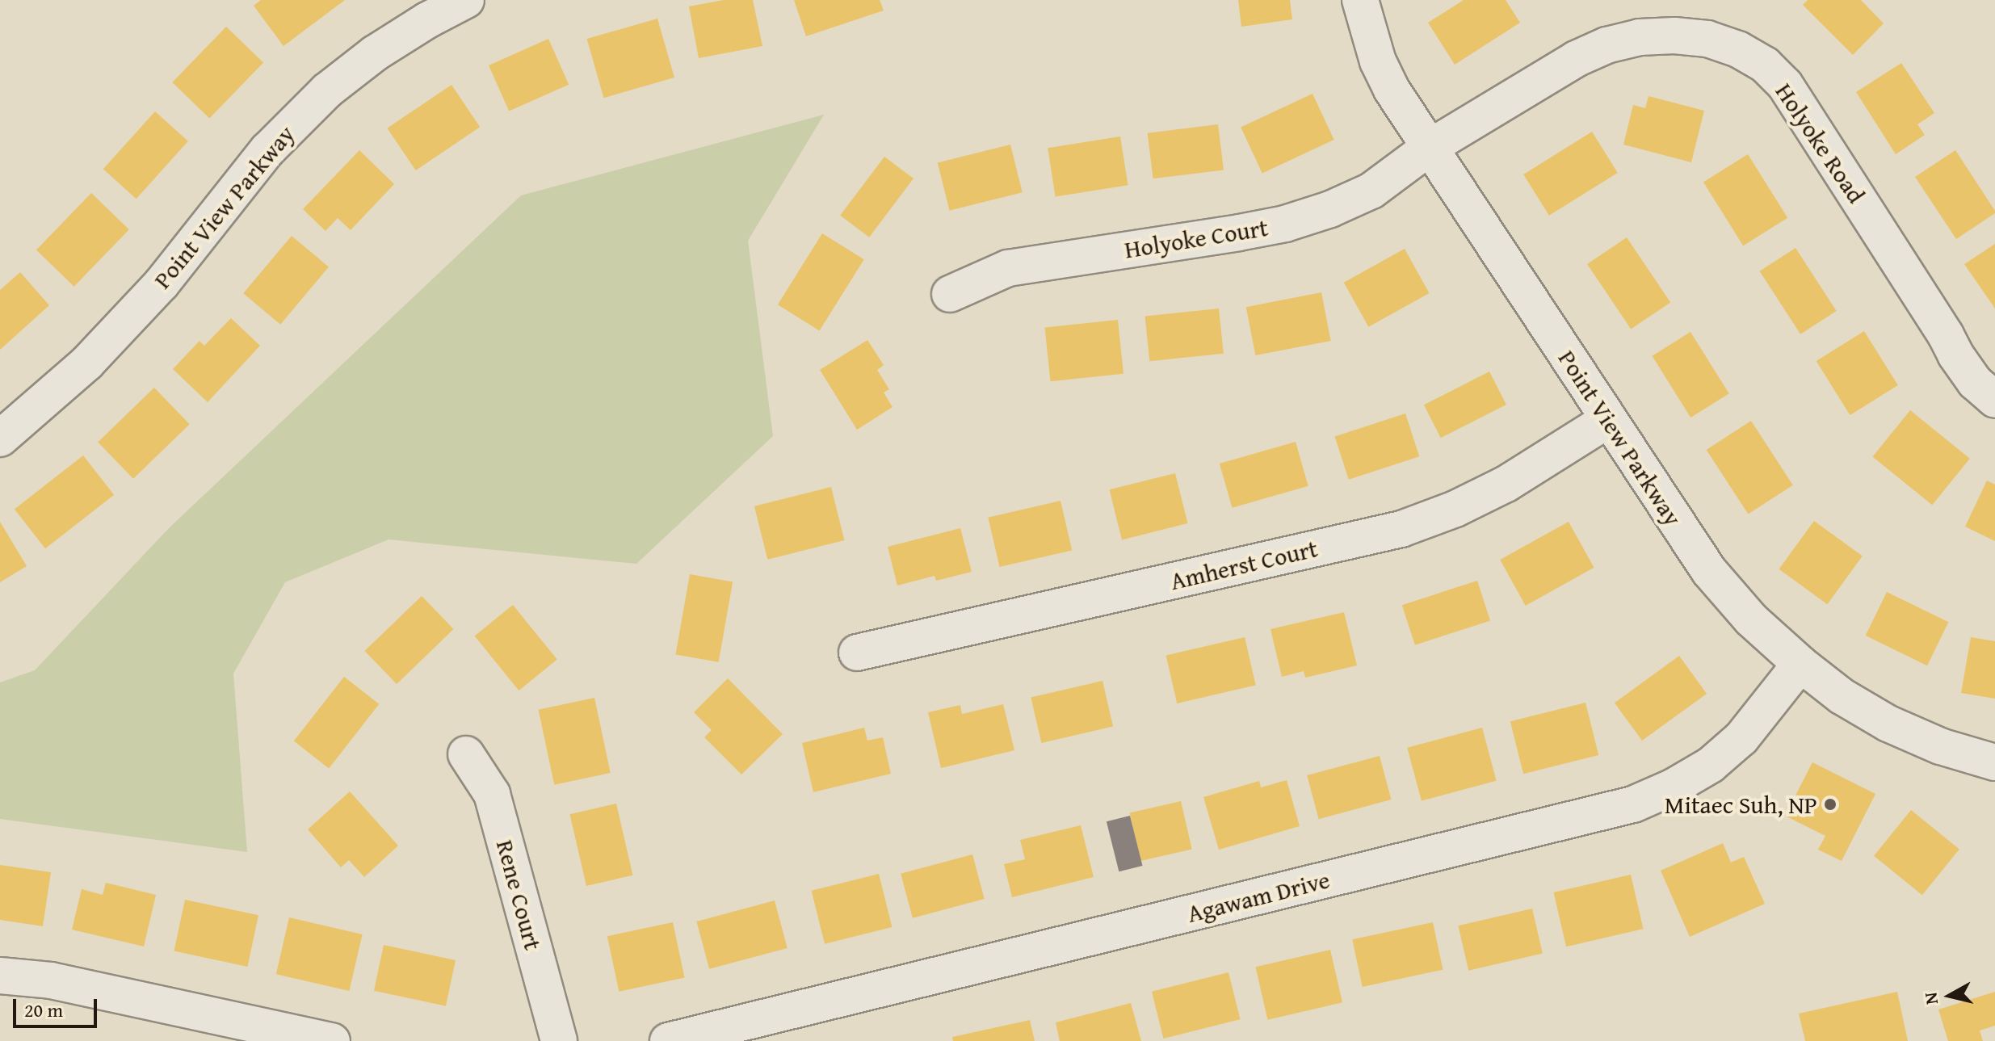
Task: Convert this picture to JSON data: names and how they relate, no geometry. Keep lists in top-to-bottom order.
{
  "streets": {
    "street": [
      "Holyoke Road",
      "Point View Parkway",
      "Holyoke Court",
      "Amherst Court",
      "Rene Court",
      "Agawam Drive"
    ]
  },
  "crossings": [
    ["Holyoke Road", "Point View Parkway"],
    ["Holyoke Road", "Holyoke Court"],
    ["Point View Parkway", "Holyoke Court"],
    ["Point View Parkway", "Amherst Court"],
    ["Point View Parkway", "Agawam Drive"]
  ],
  "places": ["Mitaec Suh, NP"],
  "scale_bar": "20 m",
  "north": "left"
}
